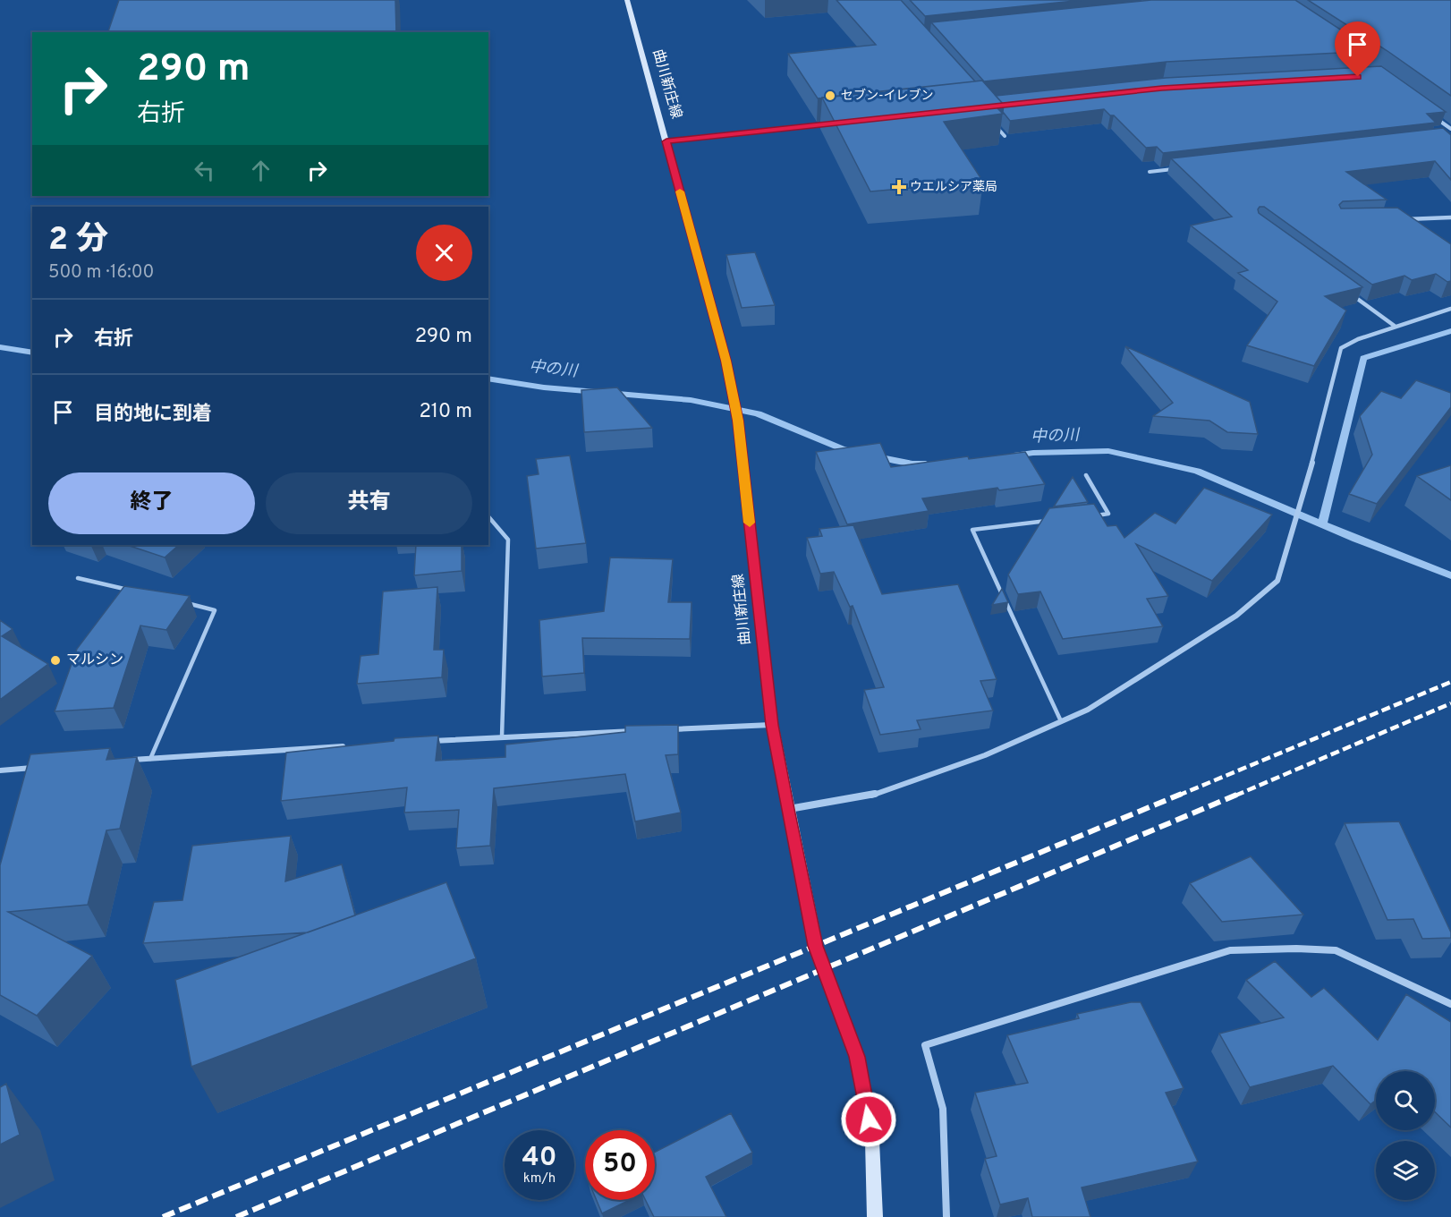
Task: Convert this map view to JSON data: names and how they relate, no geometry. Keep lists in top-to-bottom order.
{
  "streets": {
    "main road": ["曲川新庄線"]
  },
  "water": ["中の川"],
  "places": {
    "other": ["セブン-イレブン", "マルシン"],
    "health": ["ウエルシア薬局"]
  },
  "page": {
    "turn": ["290 m", "右折"],
    "heading": ["2 分", "500 m · 16:00"],
    "list": [
      {
        "name": "右折",
        "value": "290 m"
      },
      {
        "name": "目的地に到着",
        "value": "210 m"
      }
    ],
    "buttons": ["終了", "共有"],
    "speed": "40 km/h",
    "limit": "50"
  }
}
